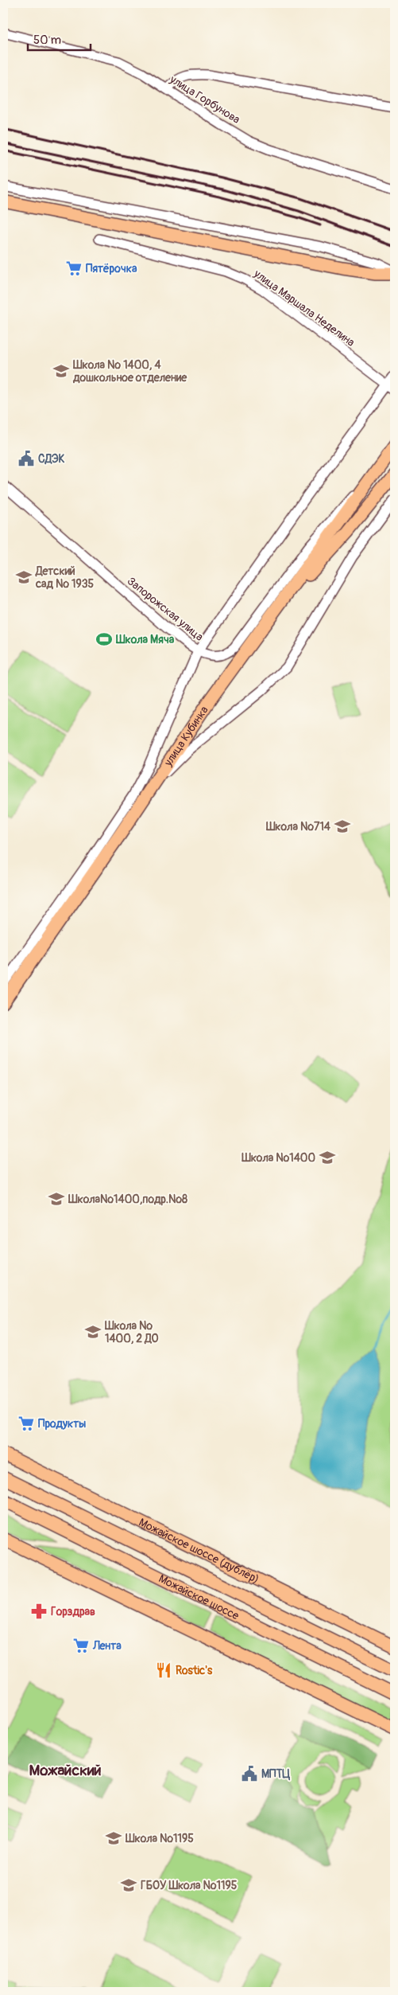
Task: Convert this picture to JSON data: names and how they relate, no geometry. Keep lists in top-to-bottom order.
{
  "streets": {
    "main road": ["улица Кубинка", "Можайское шоссе (дублёр)", "Можайское шоссе"],
    "street": ["улица Горбунова", "улица Маршала Неделина", "Запорожская улица"]
  },
  "crossings": [
    ["Запорожская улица", "улица Кубинка"]
  ],
  "districts": ["Можайский"],
  "places": {
    "supermarket": ["Пятёрочка", "Продукты", "Лента"],
    "school or university": [
      "Школа № 1400, 4 дошкольное отделение",
      "Детский сад № 1935",
      "Школа №714",
      "Школа №1400",
      "Школа№1400,подр.№8",
      "Школа № 1400, 2 ДО",
      "Школа №1195",
      "ГБОУ Школа №1195"
    ],
    "public building": ["СДЭК", "МПТЦ"],
    "sports": ["Школа Мяча"],
    "pharmacy": ["Горздрав"],
    "restaurant": ["Rostic's"]
  },
  "scale_bar": "50 m"
}
